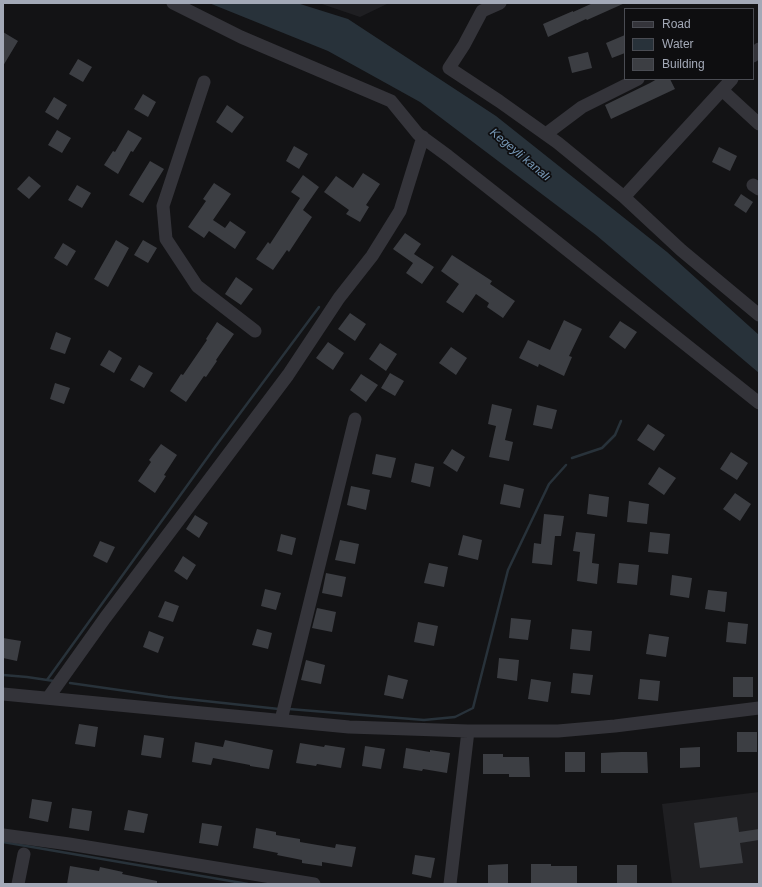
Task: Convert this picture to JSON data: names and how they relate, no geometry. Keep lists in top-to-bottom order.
{
  "water": ["Kegeyli kanalı"],
  "legend": ["Road", "Water", "Building"]
}
